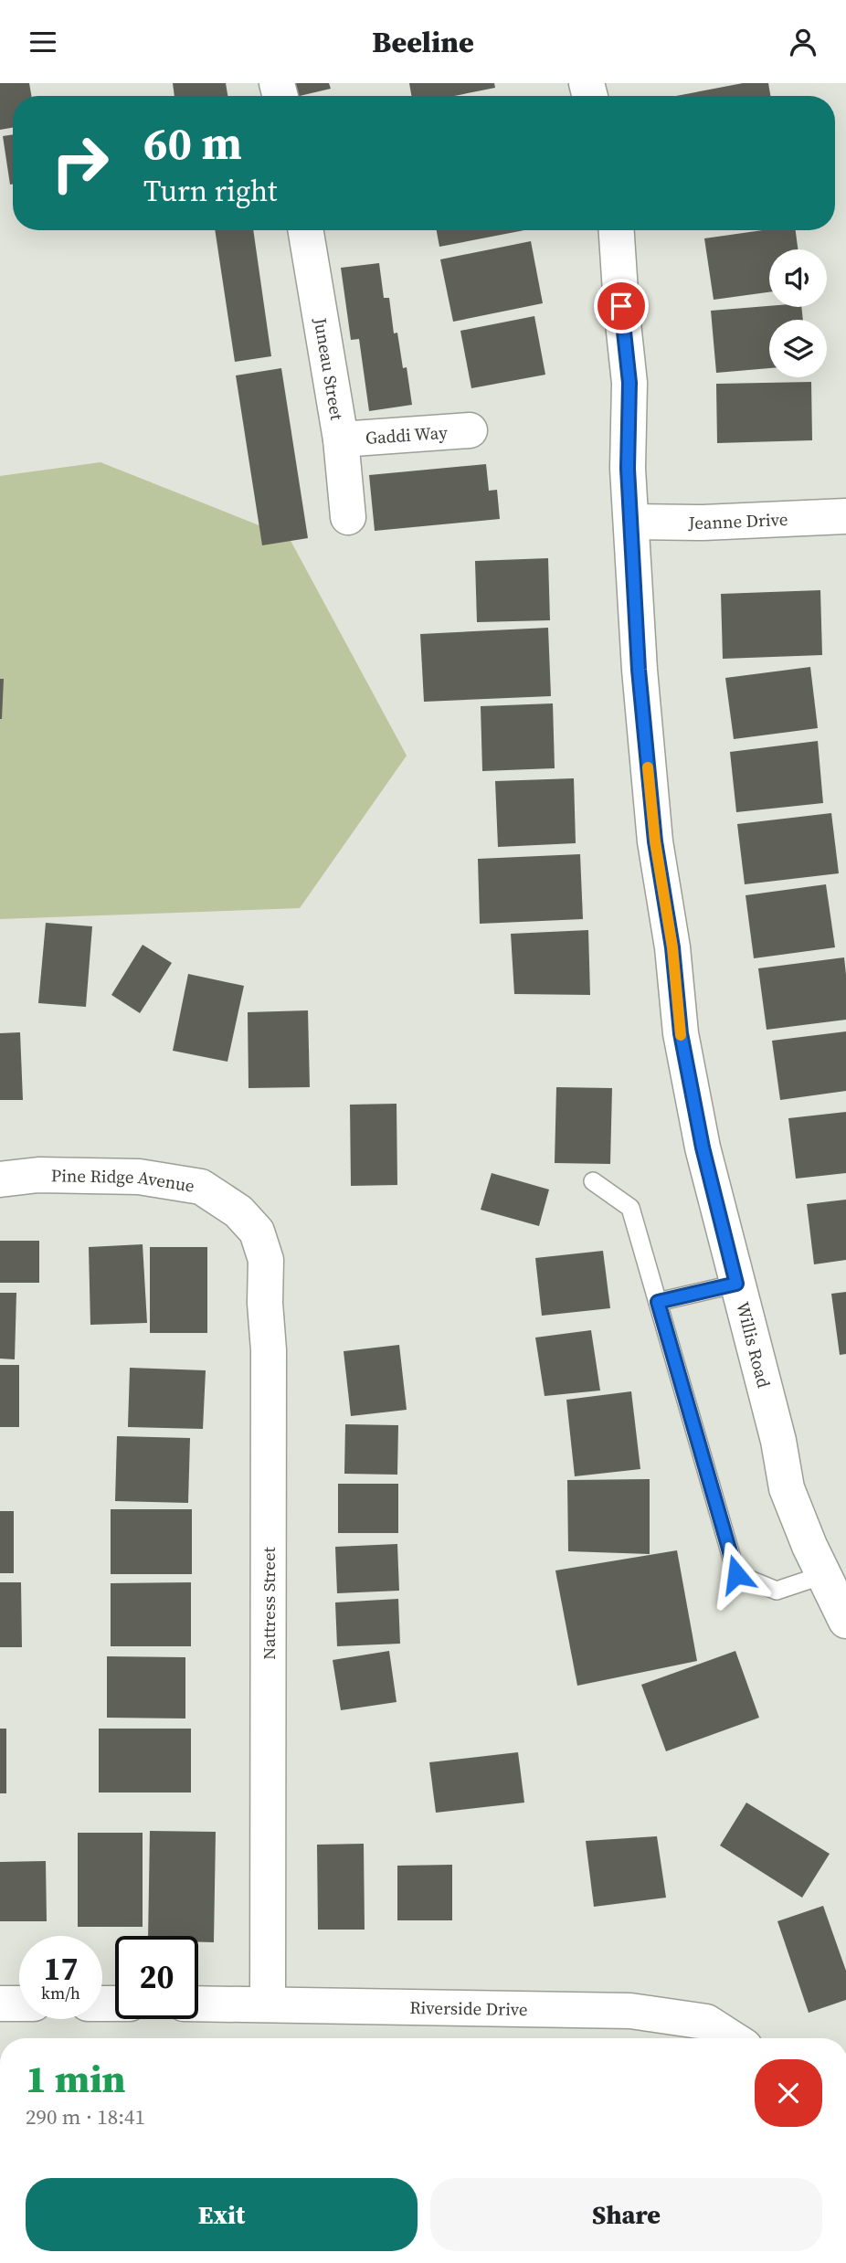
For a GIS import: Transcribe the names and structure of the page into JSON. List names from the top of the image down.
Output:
{
  "streets": {
    "street": [
      "Juneau Street",
      "Gaddi Way",
      "Jeanne Drive",
      "Pine Ridge Avenue",
      "Willis Road",
      "Nattress Street",
      "Riverside Drive"
    ]
  },
  "crossings": [
    ["Juneau Street", "Gaddi Way"],
    ["Jeanne Drive", "Willis Road"],
    ["Pine Ridge Avenue", "Nattress Street"],
    ["Nattress Street", "Riverside Drive"]
  ],
  "page": {
    "header": "Beeline",
    "turn": ["60 m", "Turn right"],
    "speed": "17 km/h",
    "limit": "20",
    "heading": ["1 min", "290 m · 18:41"],
    "buttons": ["Exit", "Share"]
  }
}
